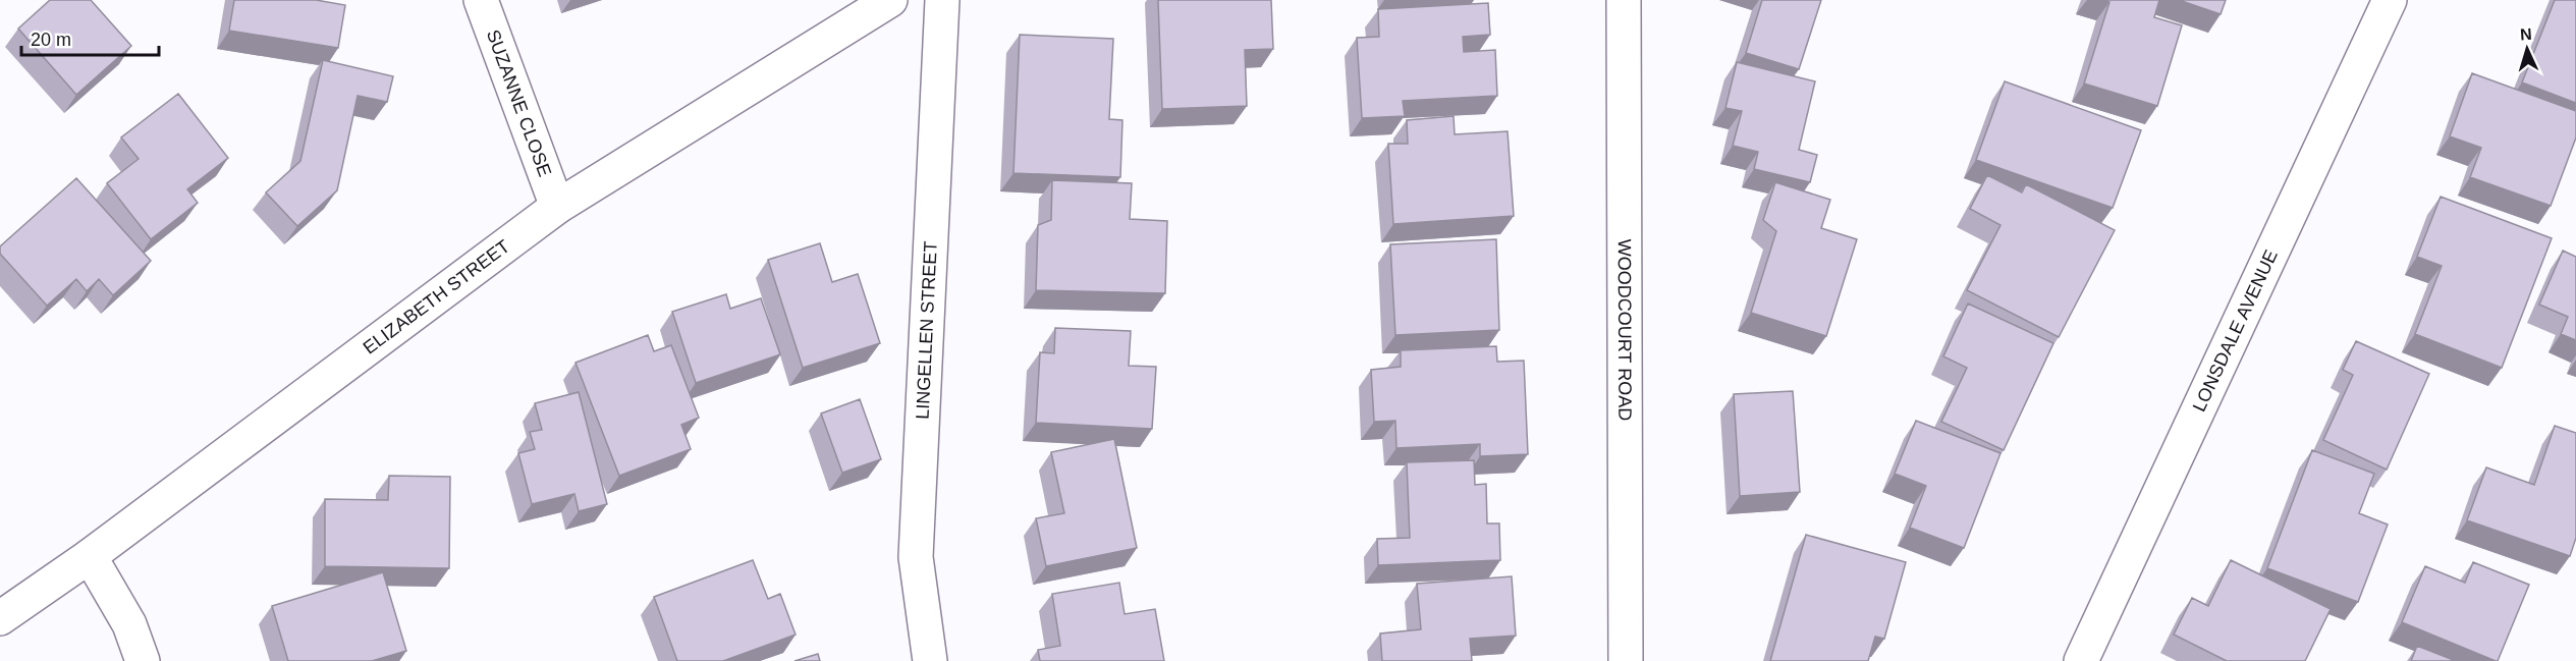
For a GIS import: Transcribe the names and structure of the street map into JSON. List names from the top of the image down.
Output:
{
  "streets": {
    "street": [
      "SUZANNE CLOSE",
      "ELIZABETH STREET",
      "WOODCOURT ROAD",
      "LONSDALE AVENUE",
      "LINGELLEN STREET"
    ]
  },
  "crossings": [
    ["SUZANNE CLOSE", "ELIZABETH STREET"]
  ],
  "scale_bar": "20 m",
  "north": "top"
}
